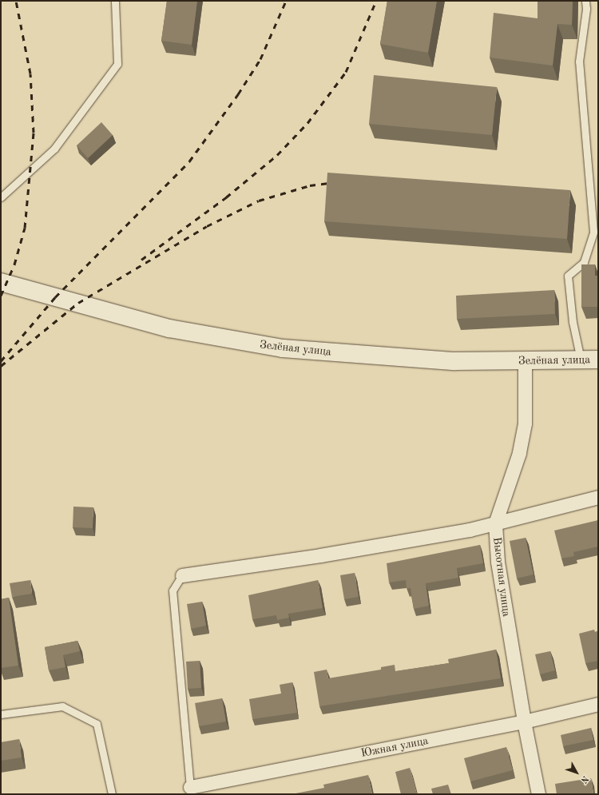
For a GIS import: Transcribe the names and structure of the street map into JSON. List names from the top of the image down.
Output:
{
  "streets": {
    "street": ["Зелёная улица", "Высотная улица", "Южная улица"]
  },
  "crossings": [
    ["Зелёная улица", "Высотная улица"],
    ["Высотная улица", "Южная улица"]
  ],
  "north": "bottom right"
}
